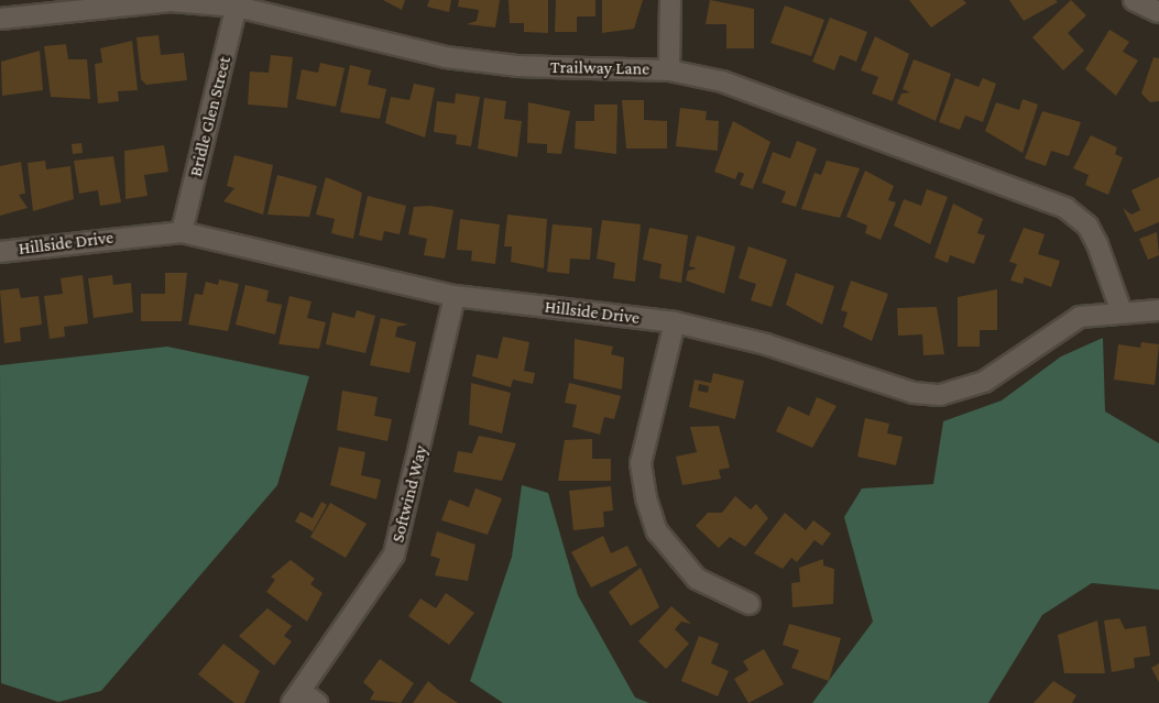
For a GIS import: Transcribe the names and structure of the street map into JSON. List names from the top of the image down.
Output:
{
  "streets": {
    "street": [
      "Trailway Lane",
      "Bridle Glen Street",
      "Hillside Drive",
      "Softwind Way"
    ]
  },
  "crossings": [
    ["Trailway Lane", "Bridle Glen Street"],
    ["Trailway Lane", "Hillside Drive"],
    ["Bridle Glen Street", "Hillside Drive"],
    ["Hillside Drive", "Softwind Way"]
  ]
}
